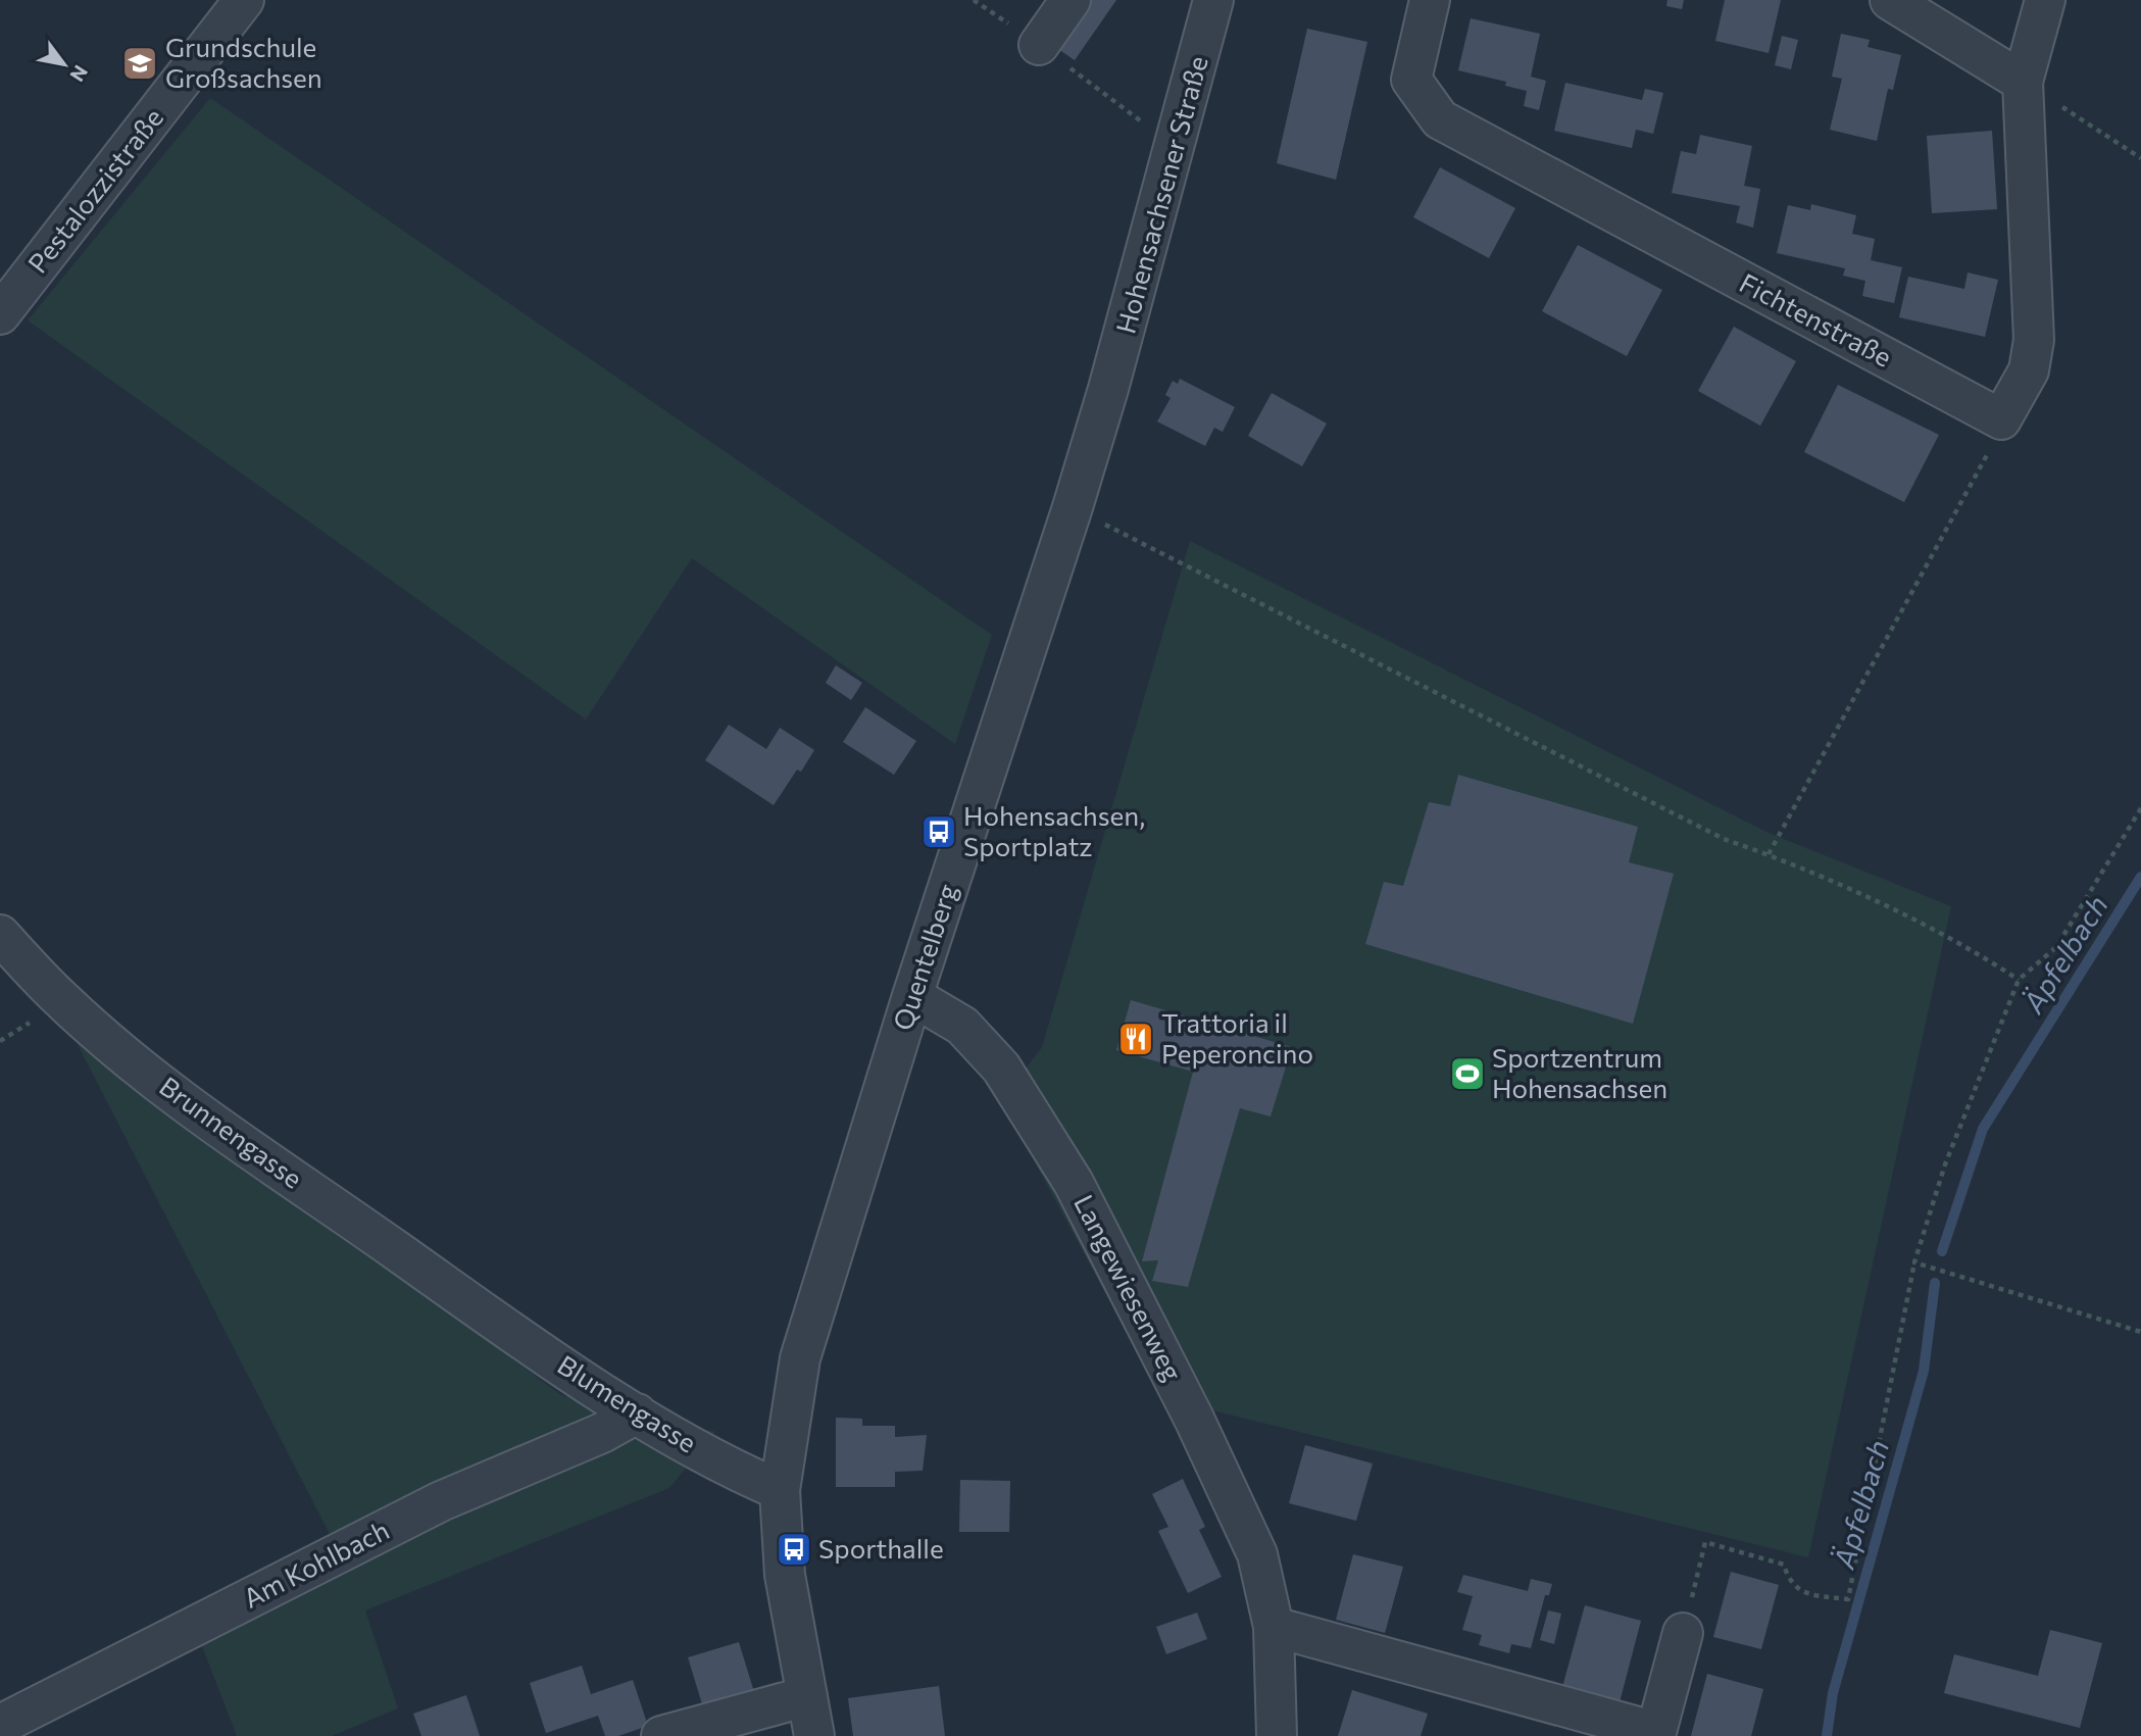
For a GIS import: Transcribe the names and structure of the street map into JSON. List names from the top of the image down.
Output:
{
  "streets": {
    "street": [
      "Pestalozzistraße",
      "Hohensachsener Straße",
      "Fichtenstraße",
      "Quentelberg",
      "Brunnengasse",
      "Langewiesenweg",
      "Blumengasse",
      "Am Kohlbach"
    ]
  },
  "crossings": [
    ["Hohensachsener Straße", "Quentelberg"],
    ["Quentelberg", "Langewiesenweg"],
    ["Quentelberg", "Blumengasse"],
    ["Brunnengasse", "Blumengasse"],
    ["Blumengasse", "Am Kohlbach"]
  ],
  "water": ["Äpfelbach"],
  "places": {
    "school or university": ["Grundschule Großsachsen"],
    "bus stop": ["Hohensachsen, Sportplatz", "Sporthalle"],
    "restaurant": ["Trattoria il Peperoncino"],
    "sports": ["Sportzentrum Hohensachsen"]
  },
  "north": "bottom right"
}
